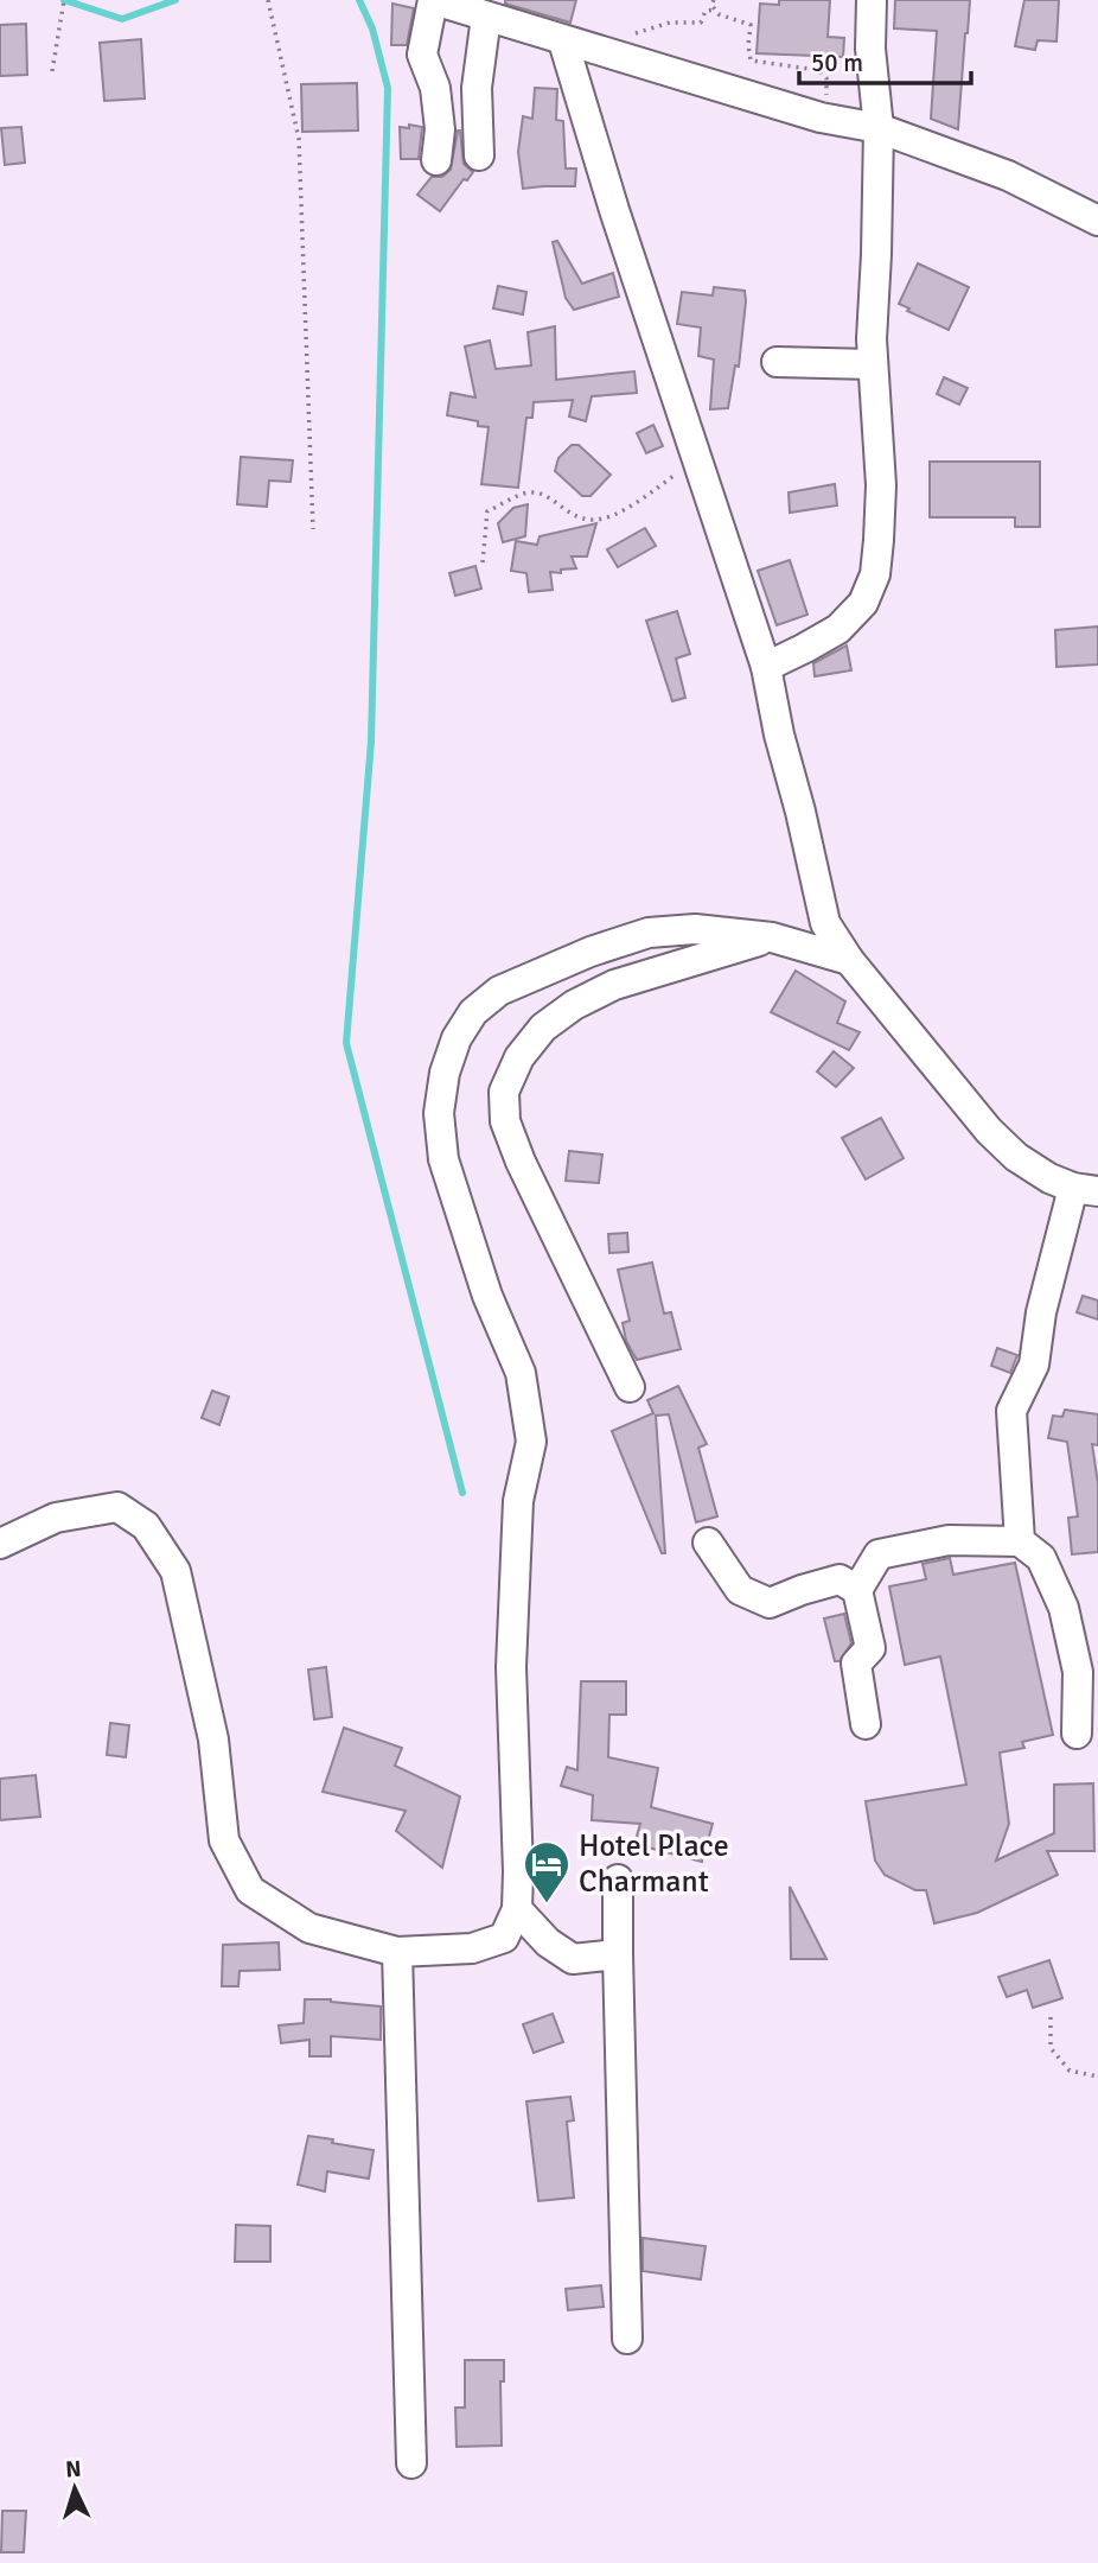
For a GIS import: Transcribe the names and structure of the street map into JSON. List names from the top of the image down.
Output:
{
  "places": {
    "hotel": ["Hotel Place Charmant"]
  },
  "scale_bar": "50 m",
  "north": "top"
}
